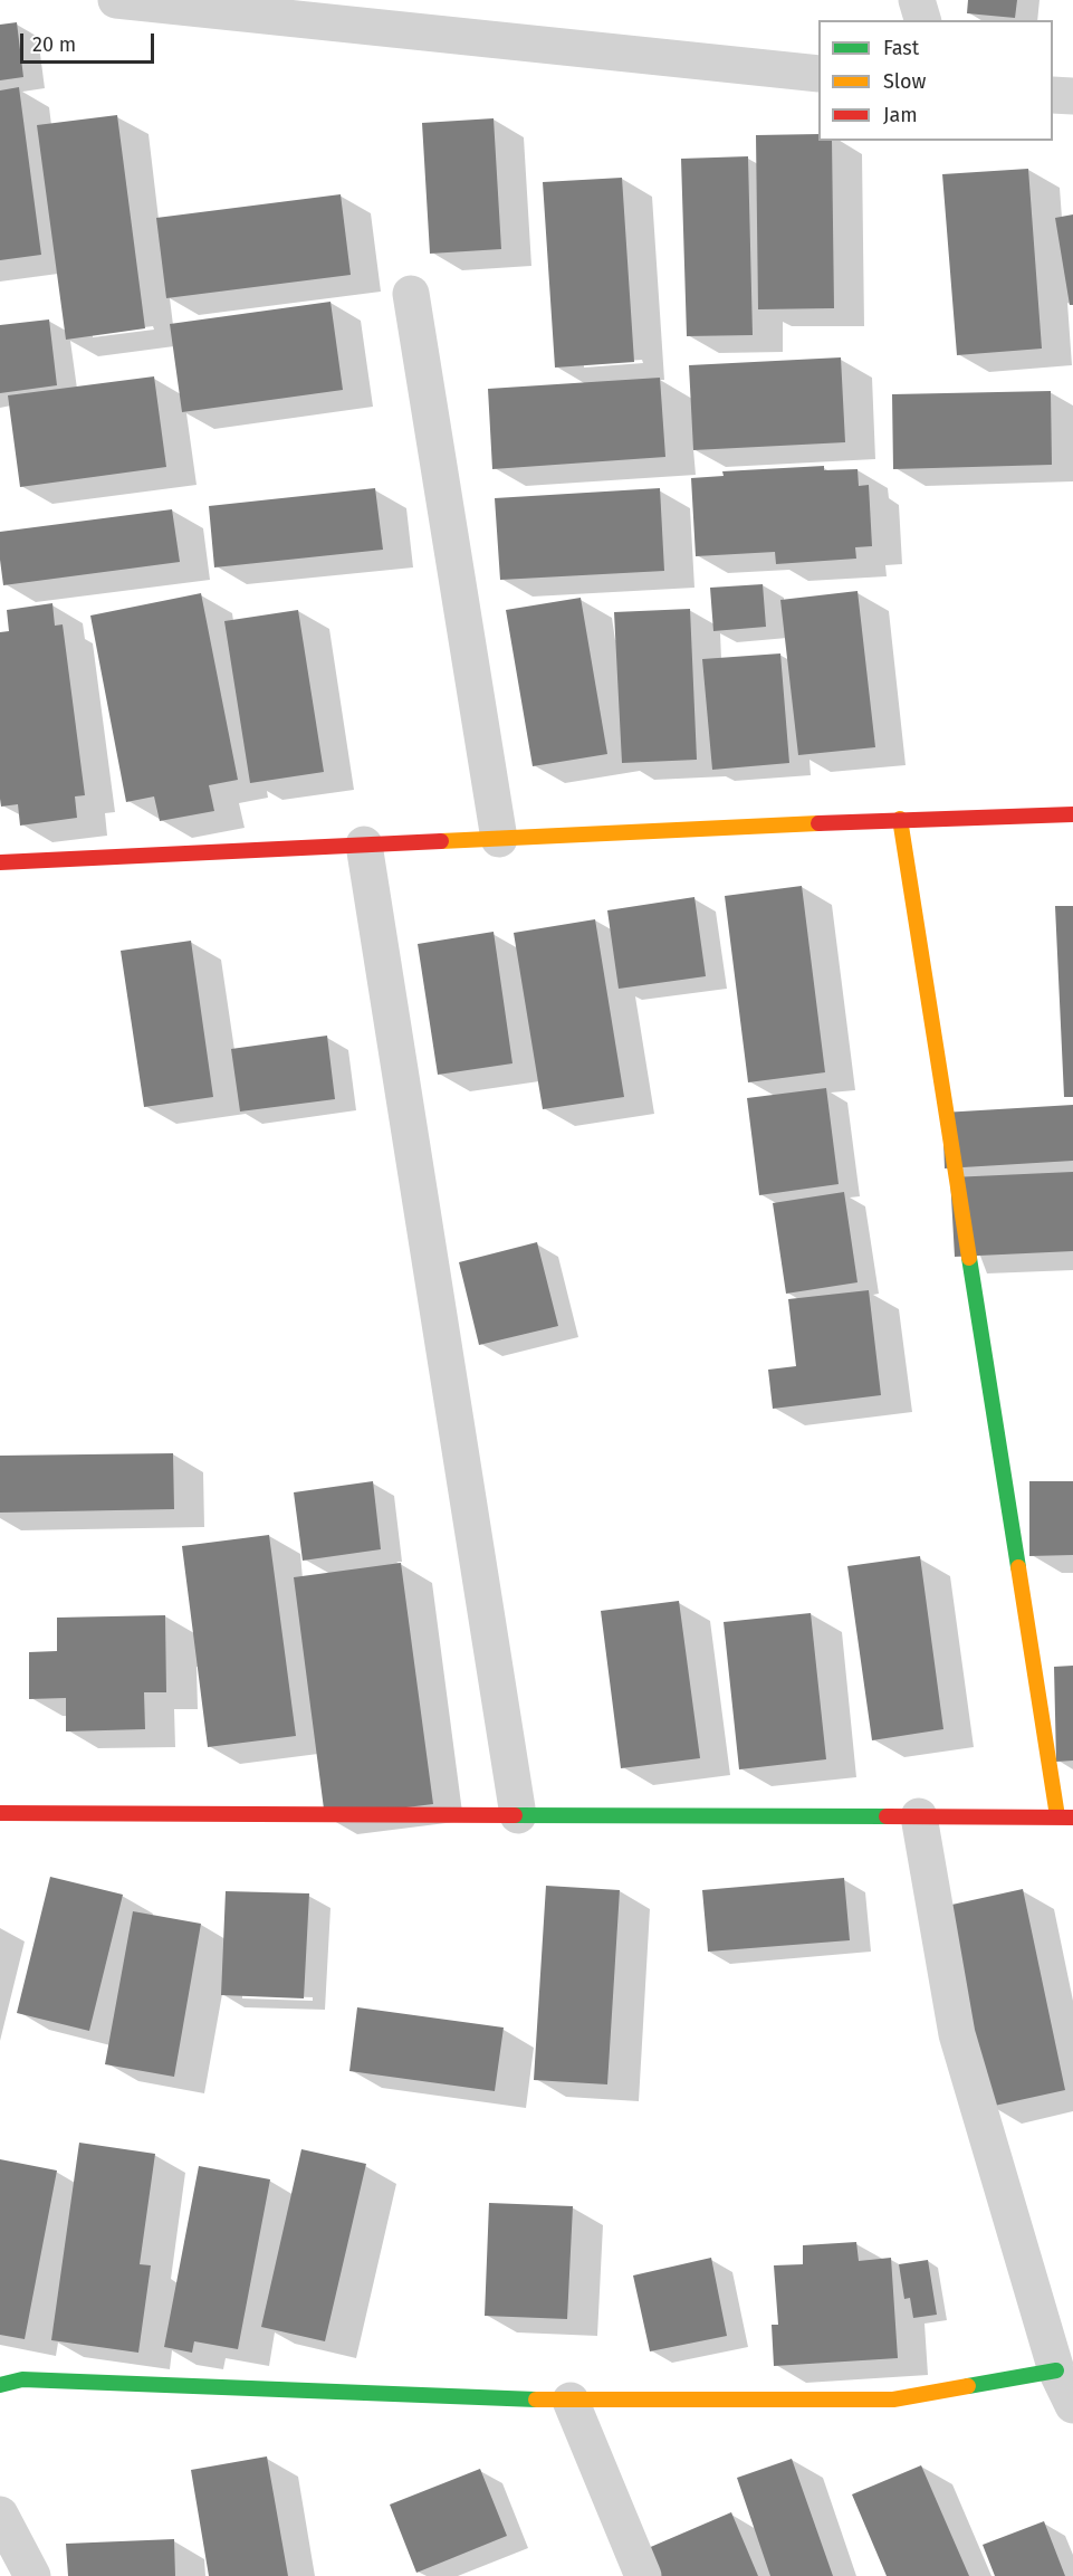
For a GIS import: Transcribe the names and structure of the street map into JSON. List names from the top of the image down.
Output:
{
  "legend": ["Fast", "Slow", "Jam"],
  "scale_bar": "20 m"
}
